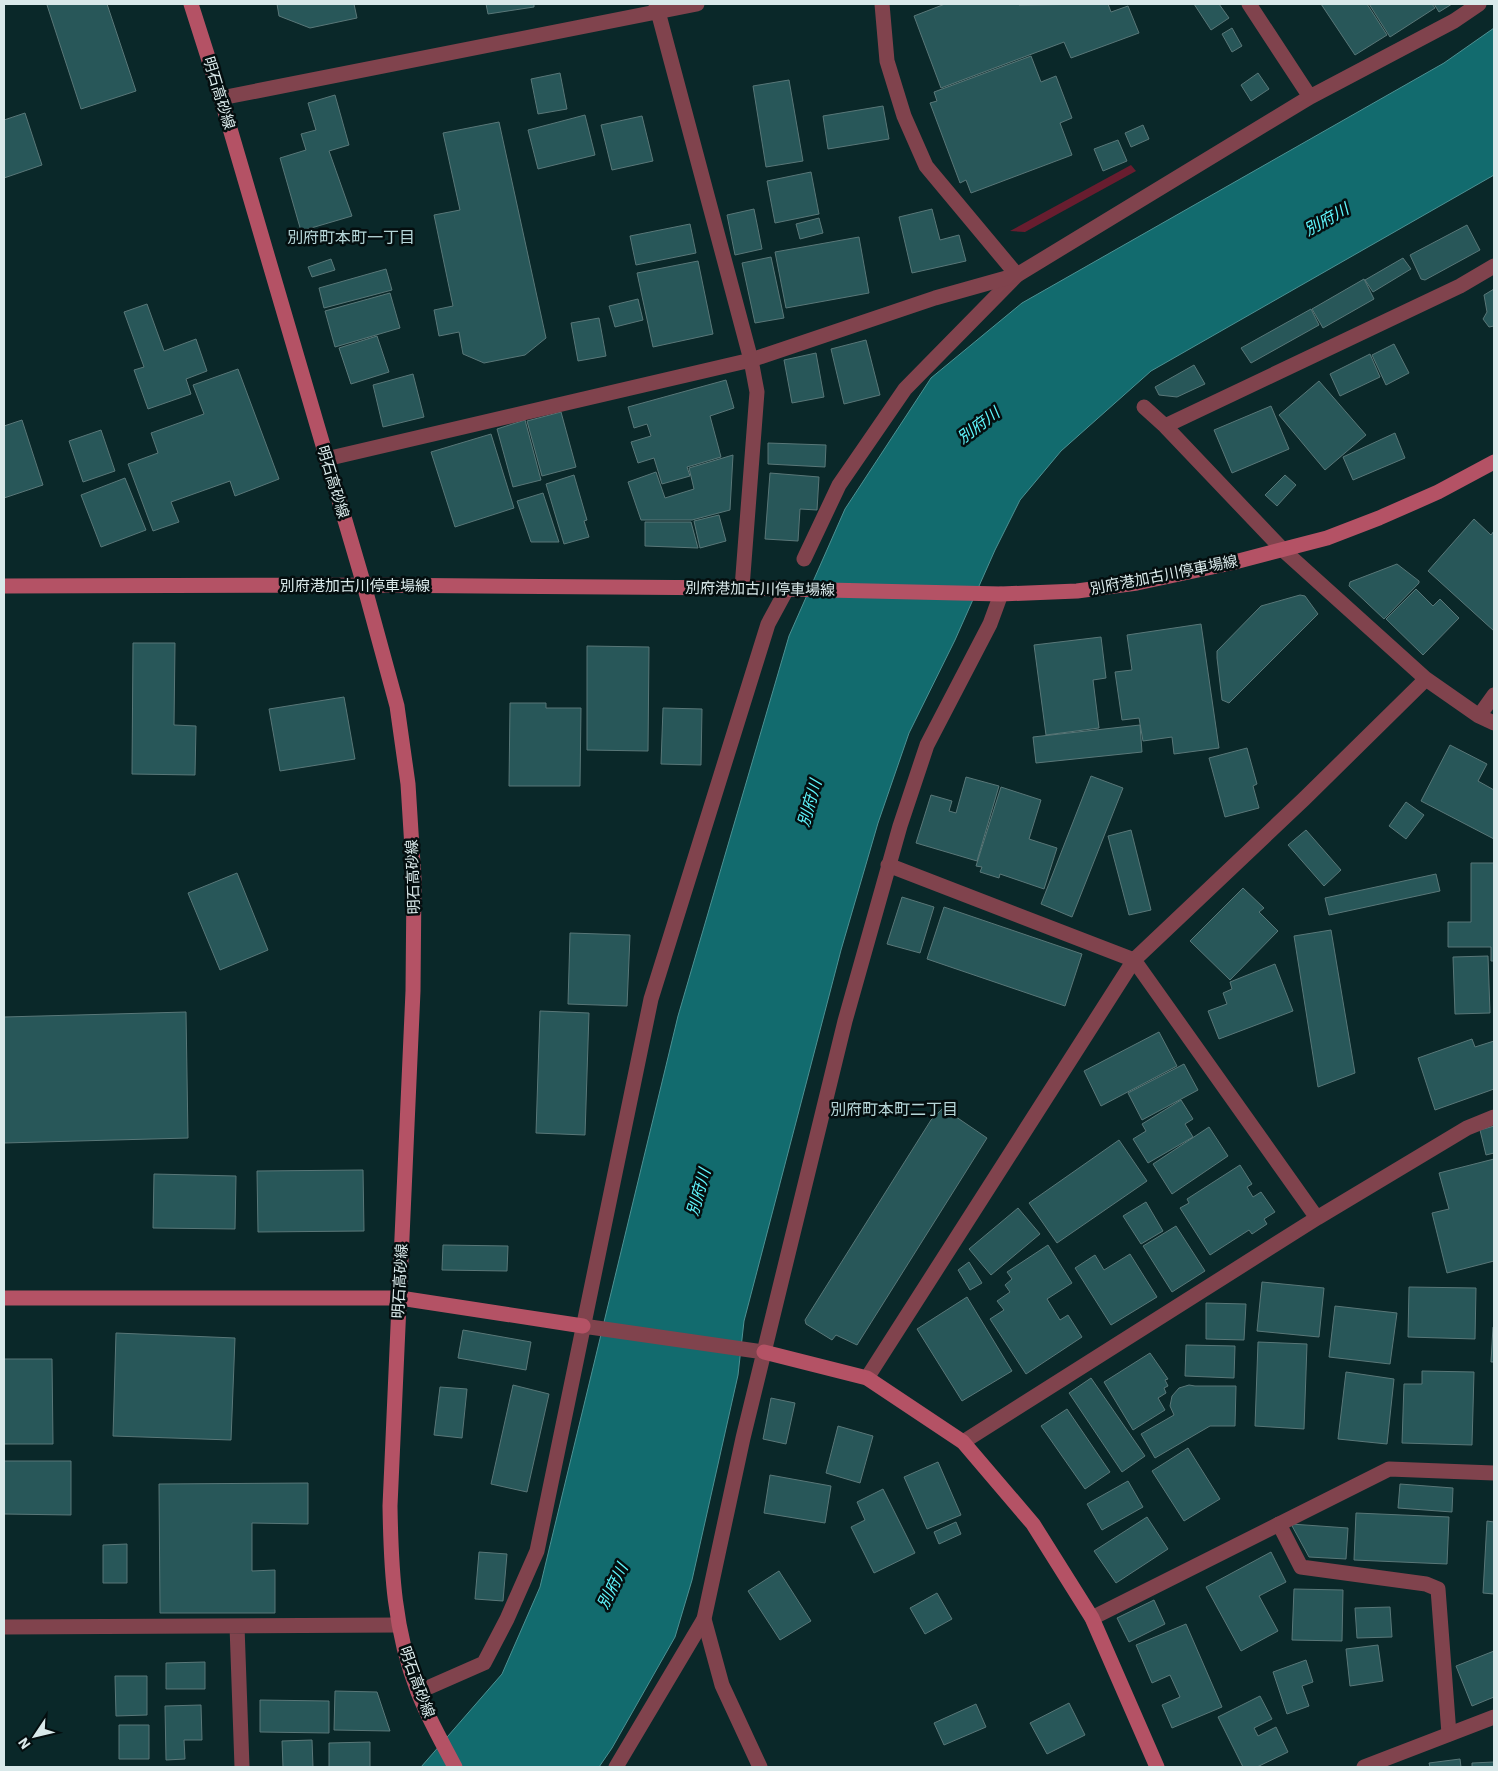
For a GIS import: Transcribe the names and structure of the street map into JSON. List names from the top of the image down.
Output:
{
  "streets": {
    "main road": ["明石高砂線", "別府港加古川停車場線"]
  },
  "crossings": [
    ["明石高砂線", "別府港加古川停車場線"]
  ],
  "districts": ["別府町本町一丁目", "別府町本町二丁目"],
  "water": ["別府川"],
  "north": "bottom left"
}
